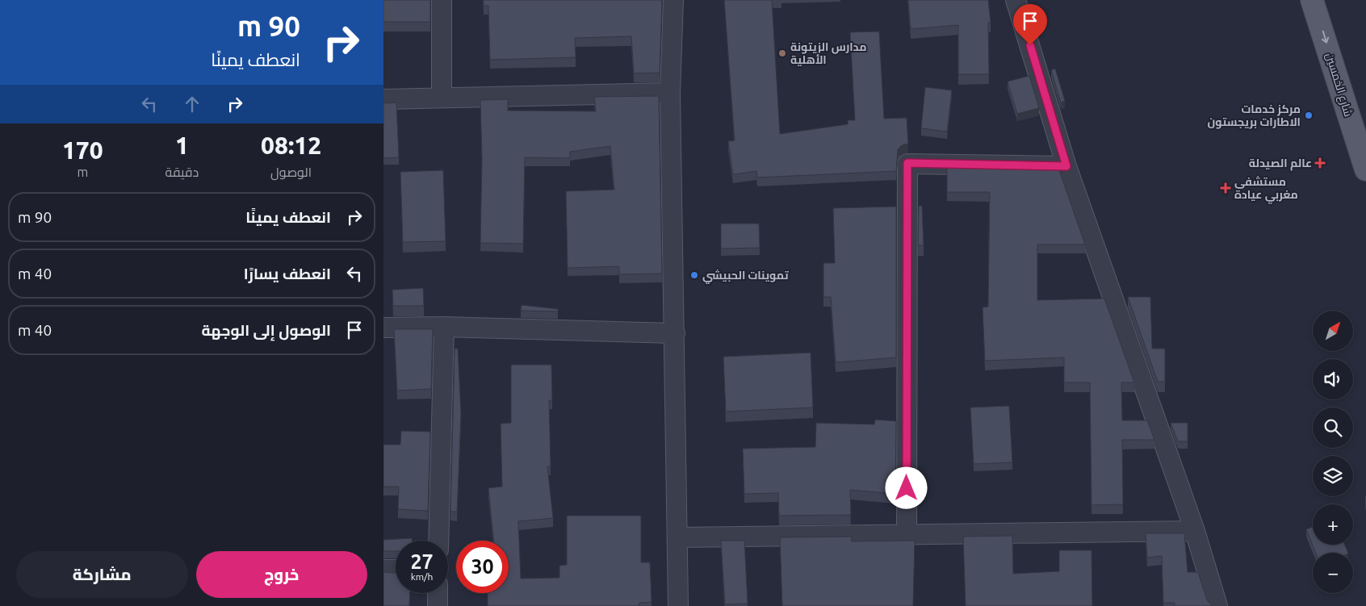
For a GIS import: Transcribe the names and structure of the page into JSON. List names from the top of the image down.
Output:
{
  "streets": {
    "main road": ["شارع الخمسين"]
  },
  "one_way": ["شارع الخمسين"],
  "places": {
    "other": ["مدارس الزيتونة الأهلية", "مركز خدمات الاطارات بريجستون", "تموينات الحبيشي"],
    "health": ["عالم الصيدلة", "مستشفى مغربي عيادة"]
  },
  "north": "top right",
  "page": {
    "turn": ["90 m", "انعطف يمينًا"],
    "eta": [
      "08:12",
      "الوصول",
      "1",
      "دقيقة",
      "170",
      "m"
    ],
    "list": [
      {
        "name": "انعطف يمينًا",
        "value": "90 m"
      },
      {
        "name": "انعطف يسارًا",
        "value": "40 m"
      },
      {
        "name": "الوصول إلى الوجهة",
        "value": "40 m"
      }
    ],
    "map_buttons": ["+", "−"],
    "speed": "27 km/h",
    "limit": "30",
    "buttons": ["خروج", "مشاركة"]
  }
}
